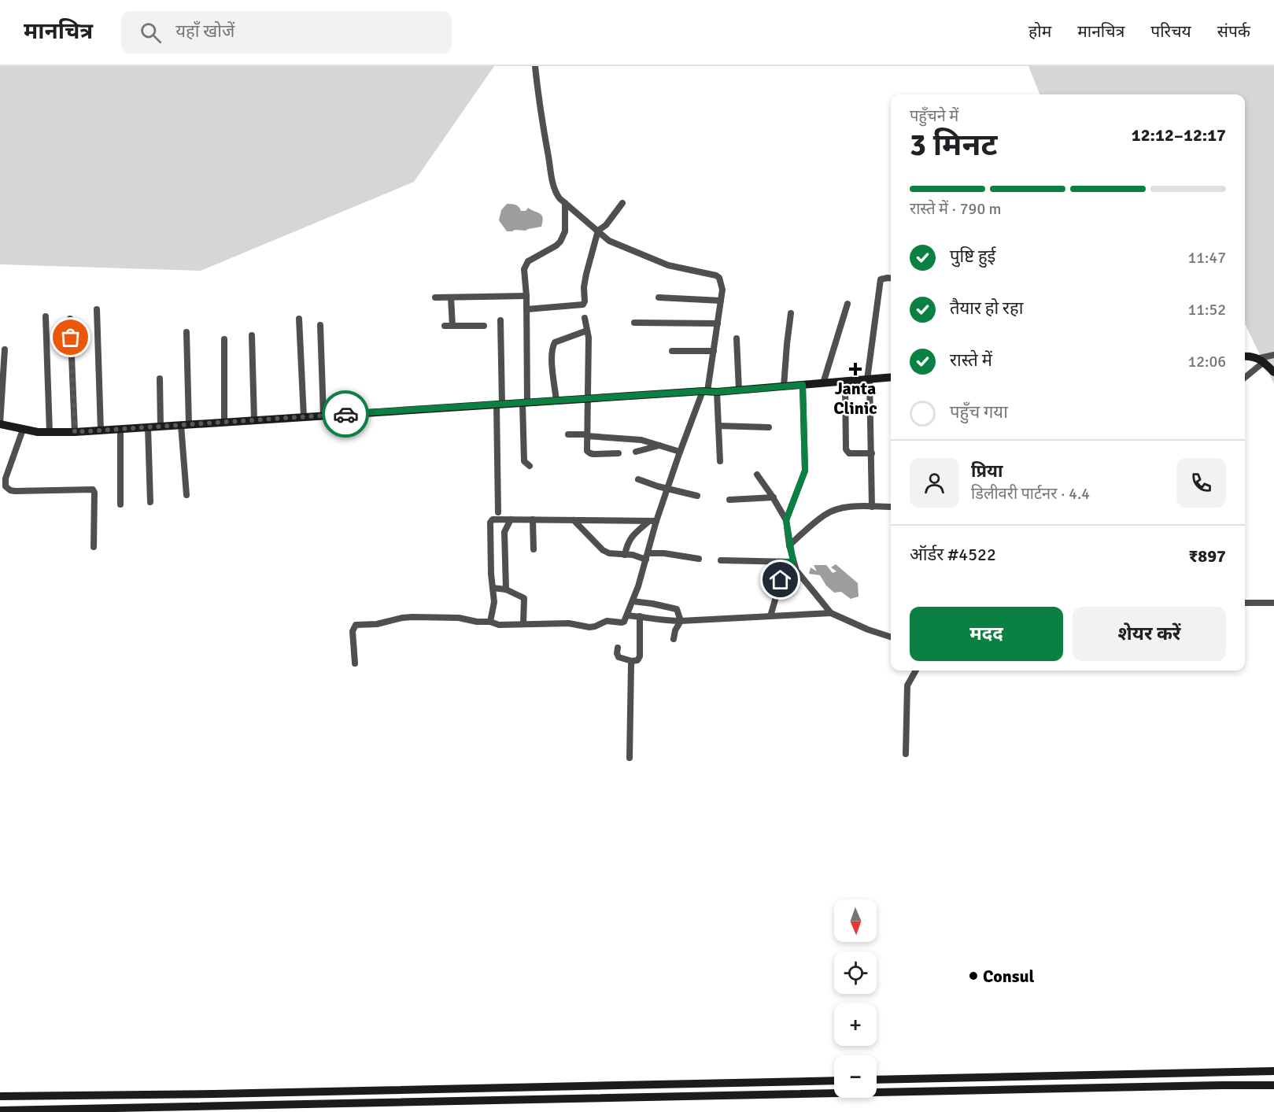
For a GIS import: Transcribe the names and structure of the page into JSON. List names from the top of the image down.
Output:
{
  "places": {
    "health": ["Janta Clinic"],
    "other": ["Consul"]
  },
  "north": "bottom",
  "page": {
    "header": "मानचित्र",
    "search": "यहाँ खोजें",
    "nav": [
      "होम",
      "मानचित्र",
      "परिचय",
      "संपर्क"
    ],
    "heading": ["3 मिनट", "पहुँचने में", "12:12–12:17"],
    "panel": [
      "प्रिया",
      "डिलीवरी पार्टनर · 4.4",
      "ऑर्डर #4522",
      "₹897"
    ],
    "bar": "रास्ते में · 790 m",
    "list": [
      ["पुष्टि हुई", "11:47"],
      ["तैयार हो रहा", "11:52"],
      ["रास्ते में", "12:06"],
      "पहुँच गया"
    ],
    "buttons": ["मदद", "शेयर करें"],
    "map_buttons": ["+", "−"]
  }
}
